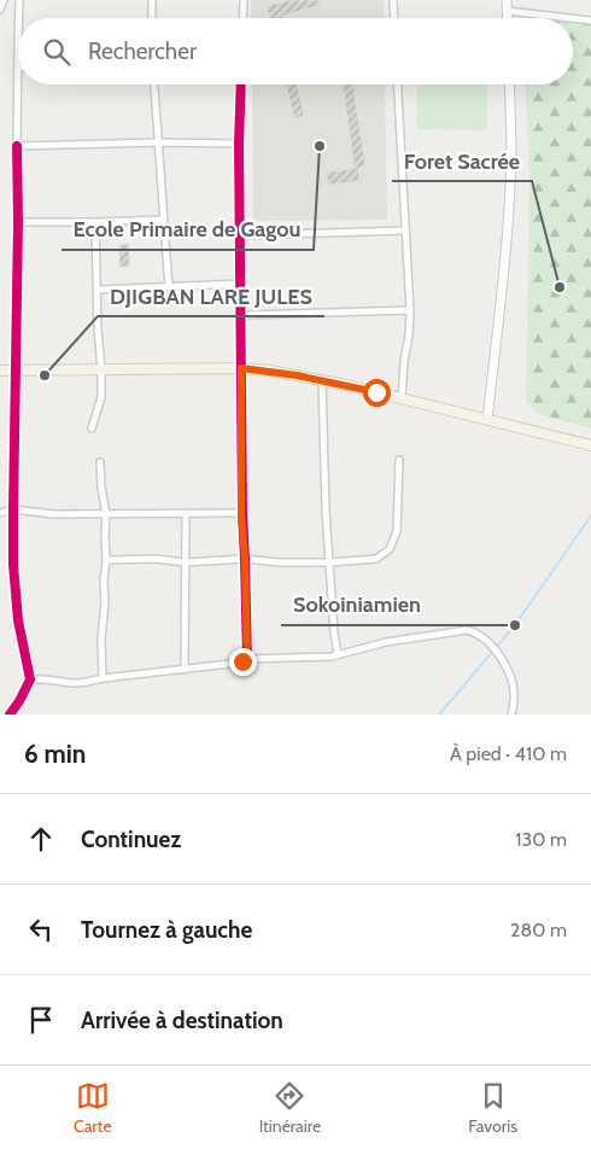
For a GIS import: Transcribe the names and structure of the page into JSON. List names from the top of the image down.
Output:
{
  "places": [
    "Ecole Primaire de Gagou",
    "Foret Sacrée",
    "DJIGBAN LARE JULES",
    "Sokoiniamien"
  ],
  "page": {
    "search": "Rechercher",
    "heading": ["6 min", "À pied · 410 m"],
    "list": [
      ["Continuez", "130 m"],
      ["Tournez à gauche", "280 m"],
      "Arrivée à destination"
    ],
    "nav": ["Carte", "Itinéraire", "Favoris"]
  }
}
